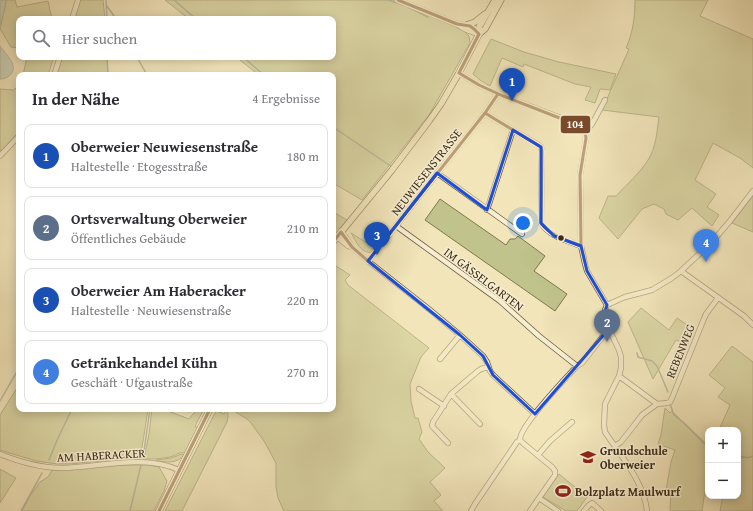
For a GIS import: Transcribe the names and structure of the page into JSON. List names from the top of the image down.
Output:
{
  "streets": {
    "street": [
      "NEUWIESENSTRASSE",
      "IM GÄSSELGARTEN",
      "REBENWEG",
      "AM HABERACKER"
    ]
  },
  "crossings": [
    ["NEUWIESENSTRASSE", "IM GÄSSELGARTEN"]
  ],
  "places": {
    "school or university": ["Grundschule Oberweier"],
    "sports": ["Bolzplatz Maulwurf"]
  },
  "lines": ["transit line 104"],
  "page": {
    "search": "Hier suchen",
    "pins": [
      "1",
      "3",
      "4",
      "2"
    ],
    "heading": ["In der Nähe", "4 Ergebnisse"],
    "list": [
      {
        "mark": "1",
        "name": "Oberweier Neuwiesenstraße",
        "note": "Haltestelle · Etogesstraße",
        "value": "180 m"
      },
      {
        "mark": "2",
        "name": "Ortsverwaltung Oberweier",
        "note": "Öffentliches Gebäude",
        "value": "210 m"
      },
      {
        "mark": "3",
        "name": "Oberweier Am Haberacker",
        "note": "Haltestelle · Neuwiesenstraße",
        "value": "220 m"
      },
      {
        "mark": "4",
        "name": "Getränkehandel Kühn",
        "note": "Geschäft · Ufgaustraße",
        "value": "270 m"
      }
    ],
    "map_buttons": ["+", "−"]
  }
}
